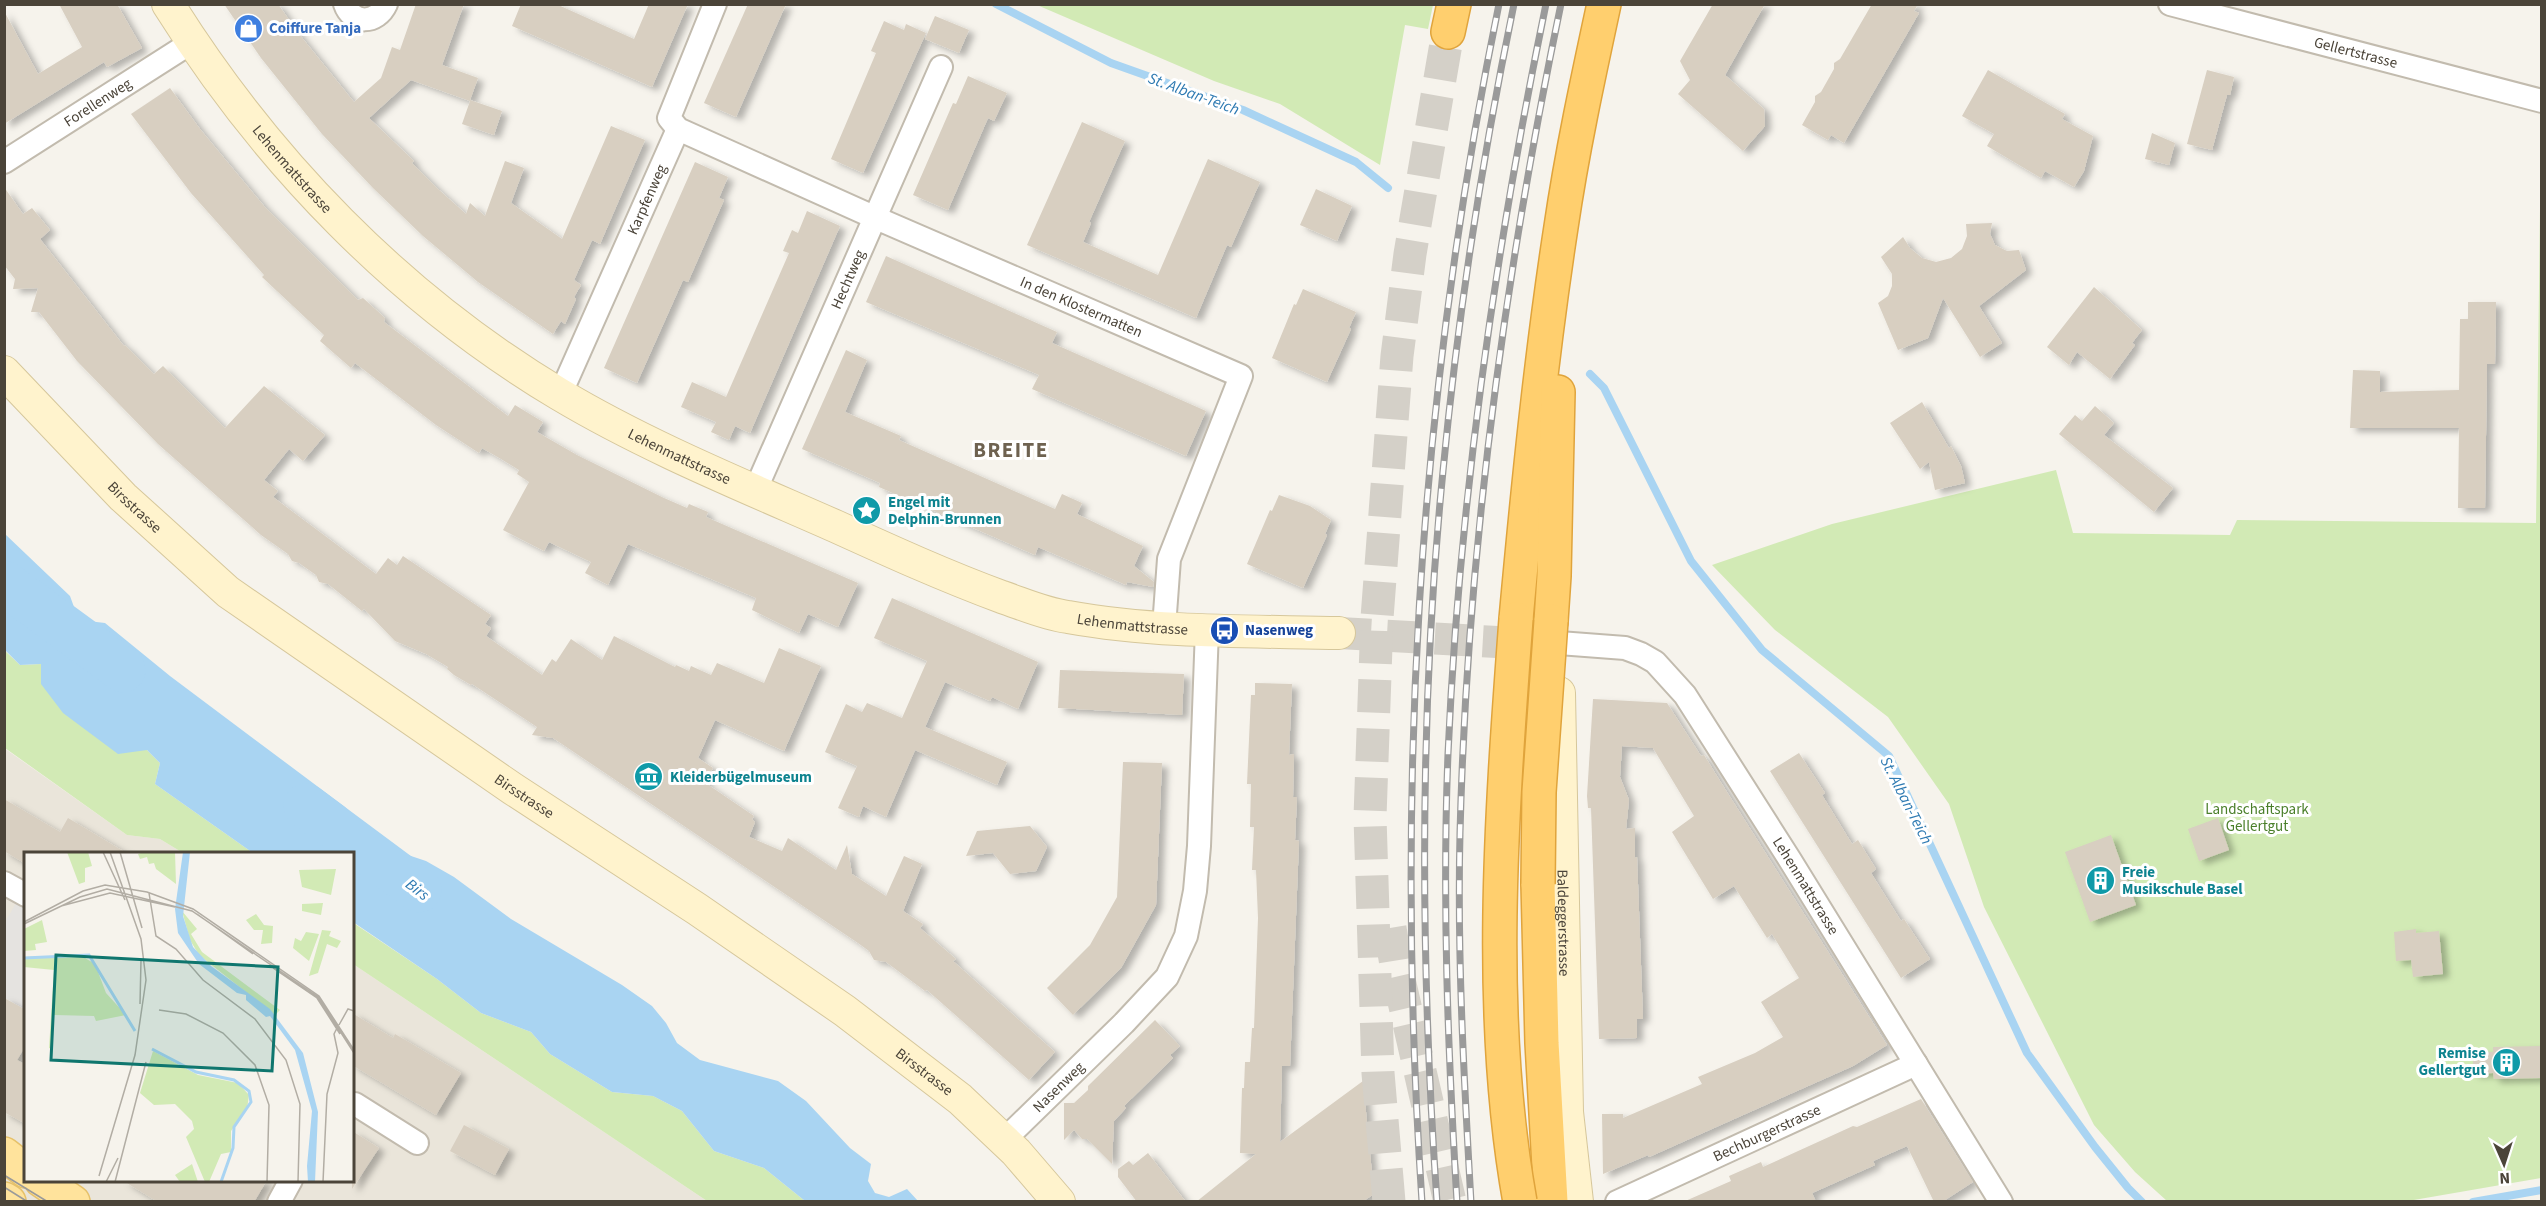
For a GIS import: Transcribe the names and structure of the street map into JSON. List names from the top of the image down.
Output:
{
  "streets": {
    "street": [
      "Gellertstrasse",
      "Forellenweg",
      "Lehenmattstrasse",
      "Karpfenweg",
      "Hechtweg",
      "In den Klostermatten",
      "Birsstrasse",
      "Baldeggerstrasse",
      "Nasenweg",
      "Bechburgerstrasse"
    ]
  },
  "crossings": [
    ["Forellenweg", "Lehenmattstrasse"],
    ["Lehenmattstrasse", "Karpfenweg"],
    ["Lehenmattstrasse", "Hechtweg"],
    ["Lehenmattstrasse", "In den Klostermatten"],
    ["Lehenmattstrasse", "Baldeggerstrasse"],
    ["Lehenmattstrasse", "Nasenweg"],
    ["Lehenmattstrasse", "Bechburgerstrasse"],
    ["Karpfenweg", "In den Klostermatten"],
    ["Hechtweg", "In den Klostermatten"],
    ["Birsstrasse", "Nasenweg"]
  ],
  "districts": ["BREITE"],
  "water": ["St. Alban-Teich", "Birs"],
  "parks": ["Landschaftspark Gellertgut"],
  "places": {
    "shop": ["Coiffure Tanja"],
    "place": ["Engel mit Delphin-Brunnen"],
    "bus stop": ["Nasenweg"],
    "museum": ["Kleiderbügelmuseum"],
    "building": ["Freie Musikschule Basel", "Remise Gellertgut"]
  },
  "north": "bottom"
}
